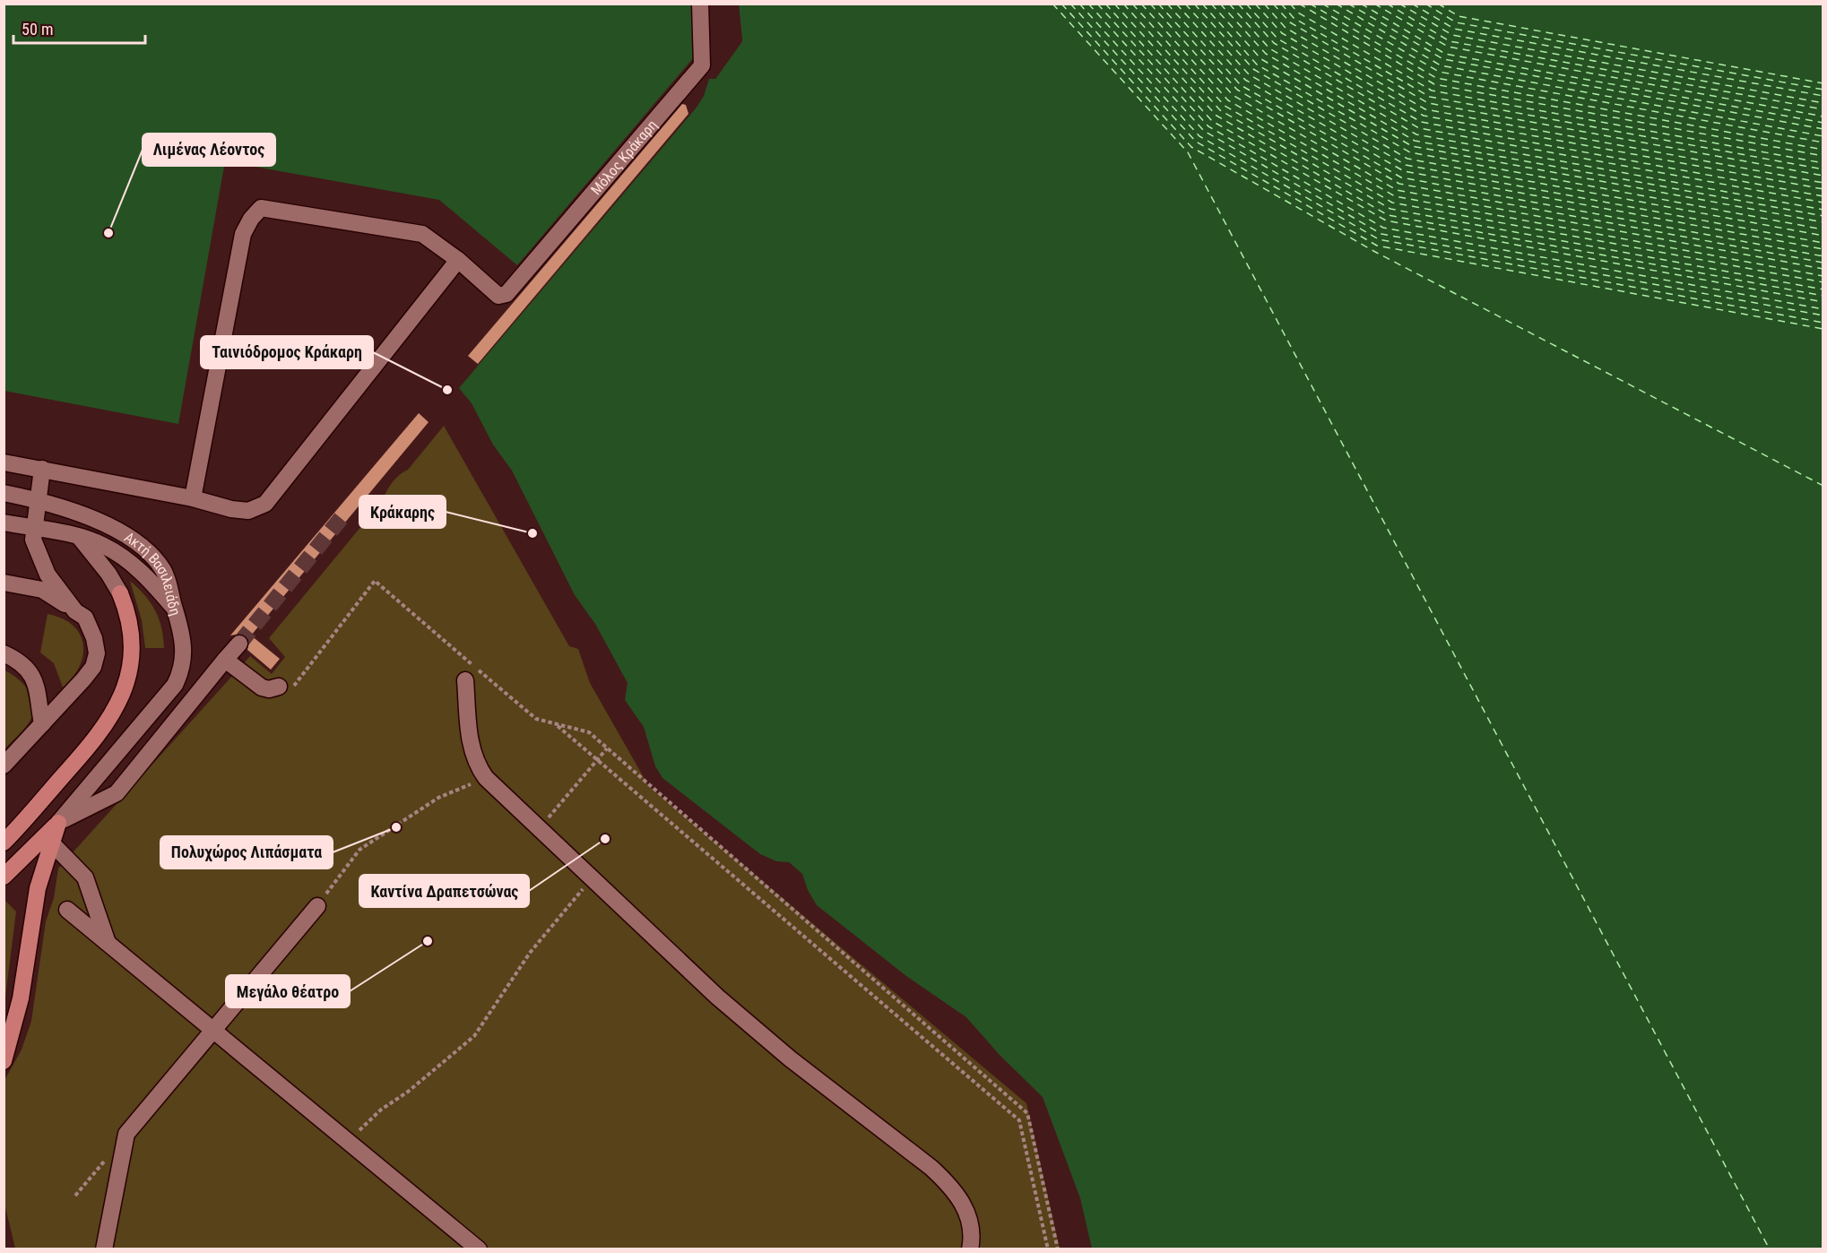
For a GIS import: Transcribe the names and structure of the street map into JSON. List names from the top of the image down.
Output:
{
  "streets": {
    "street": ["Μόλος Κράκαρη", "Ακτή Βασιλειάδη"]
  },
  "places": [
    "Λιμένας Λέοντος",
    "Ταινιόδρομος Κράκαρη",
    "Κράκαρης",
    "Πολυχώρος Λιπάσματα",
    "Καντίνα Δραπετσώνας",
    "Μεγάλο θέατρο"
  ],
  "scale_bar": "50 m"
}
